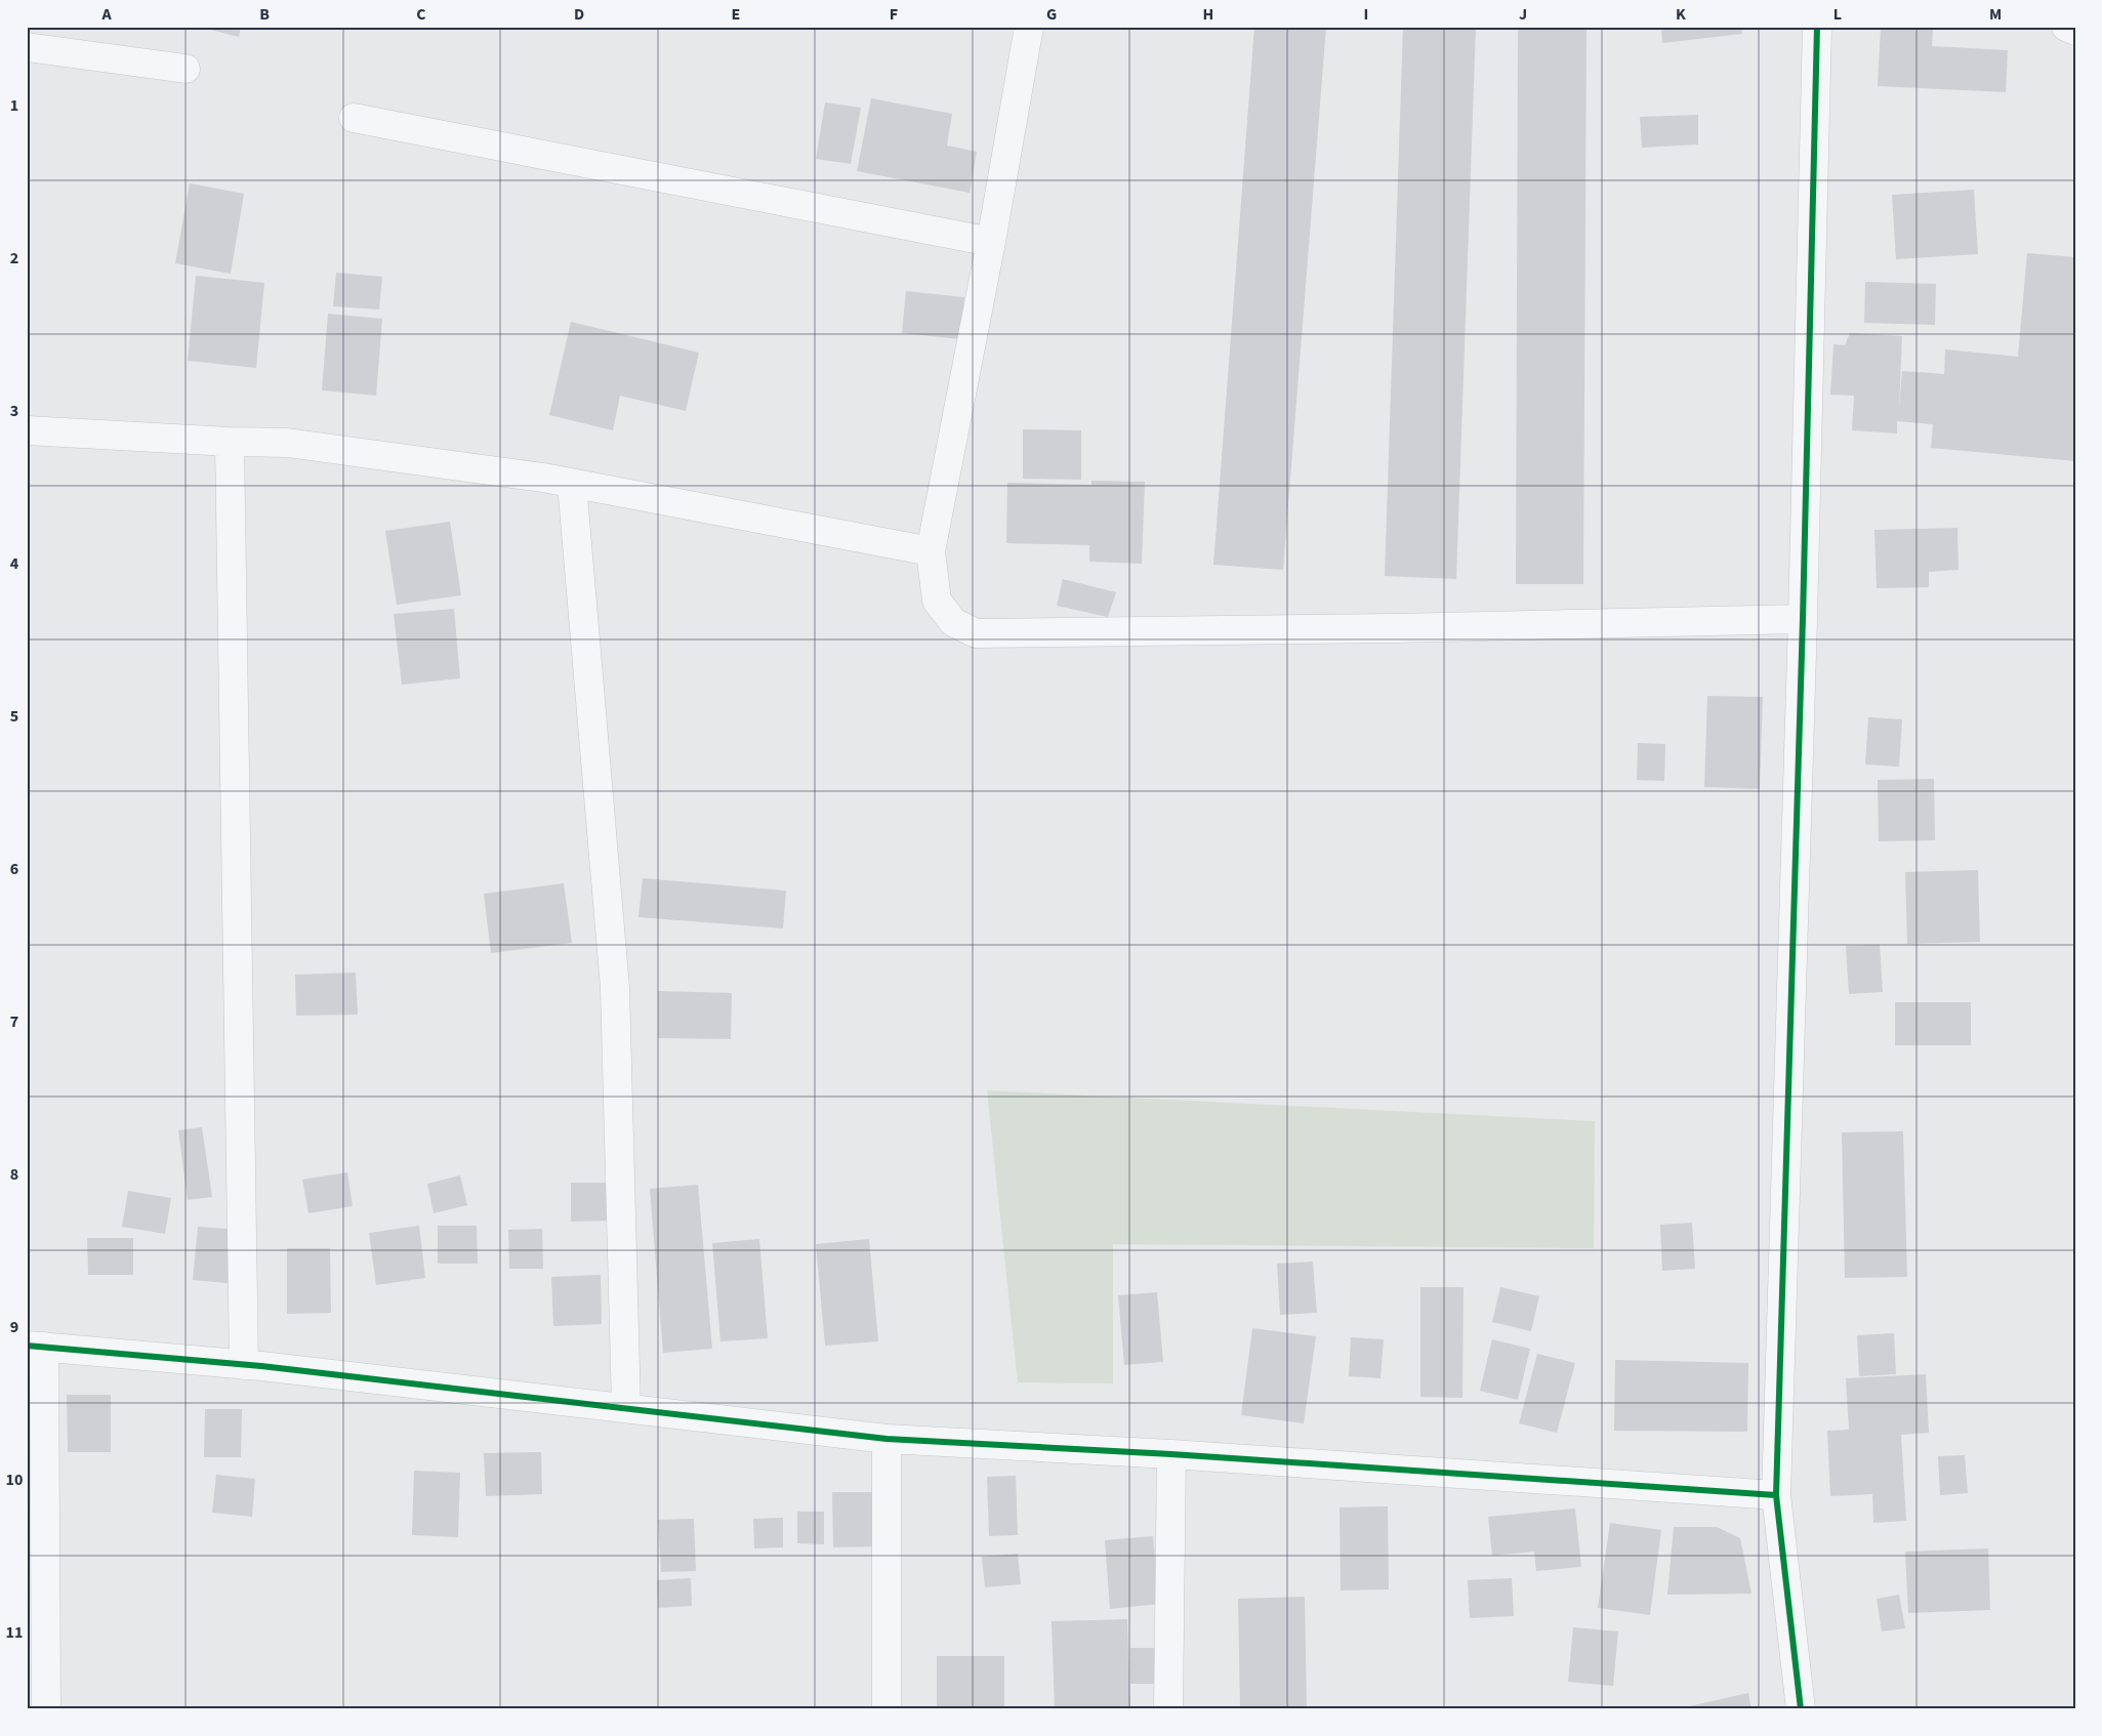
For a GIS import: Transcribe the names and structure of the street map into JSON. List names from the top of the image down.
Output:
{
  "grid": {
    "columns": [
      "A",
      "B",
      "C",
      "D",
      "E",
      "F",
      "G",
      "H",
      "I",
      "J",
      "K",
      "L",
      "M"
    ],
    "rows": [
      "1",
      "2",
      "3",
      "4",
      "5",
      "6",
      "7",
      "8",
      "9",
      "10",
      "11"
    ]
  }
}
